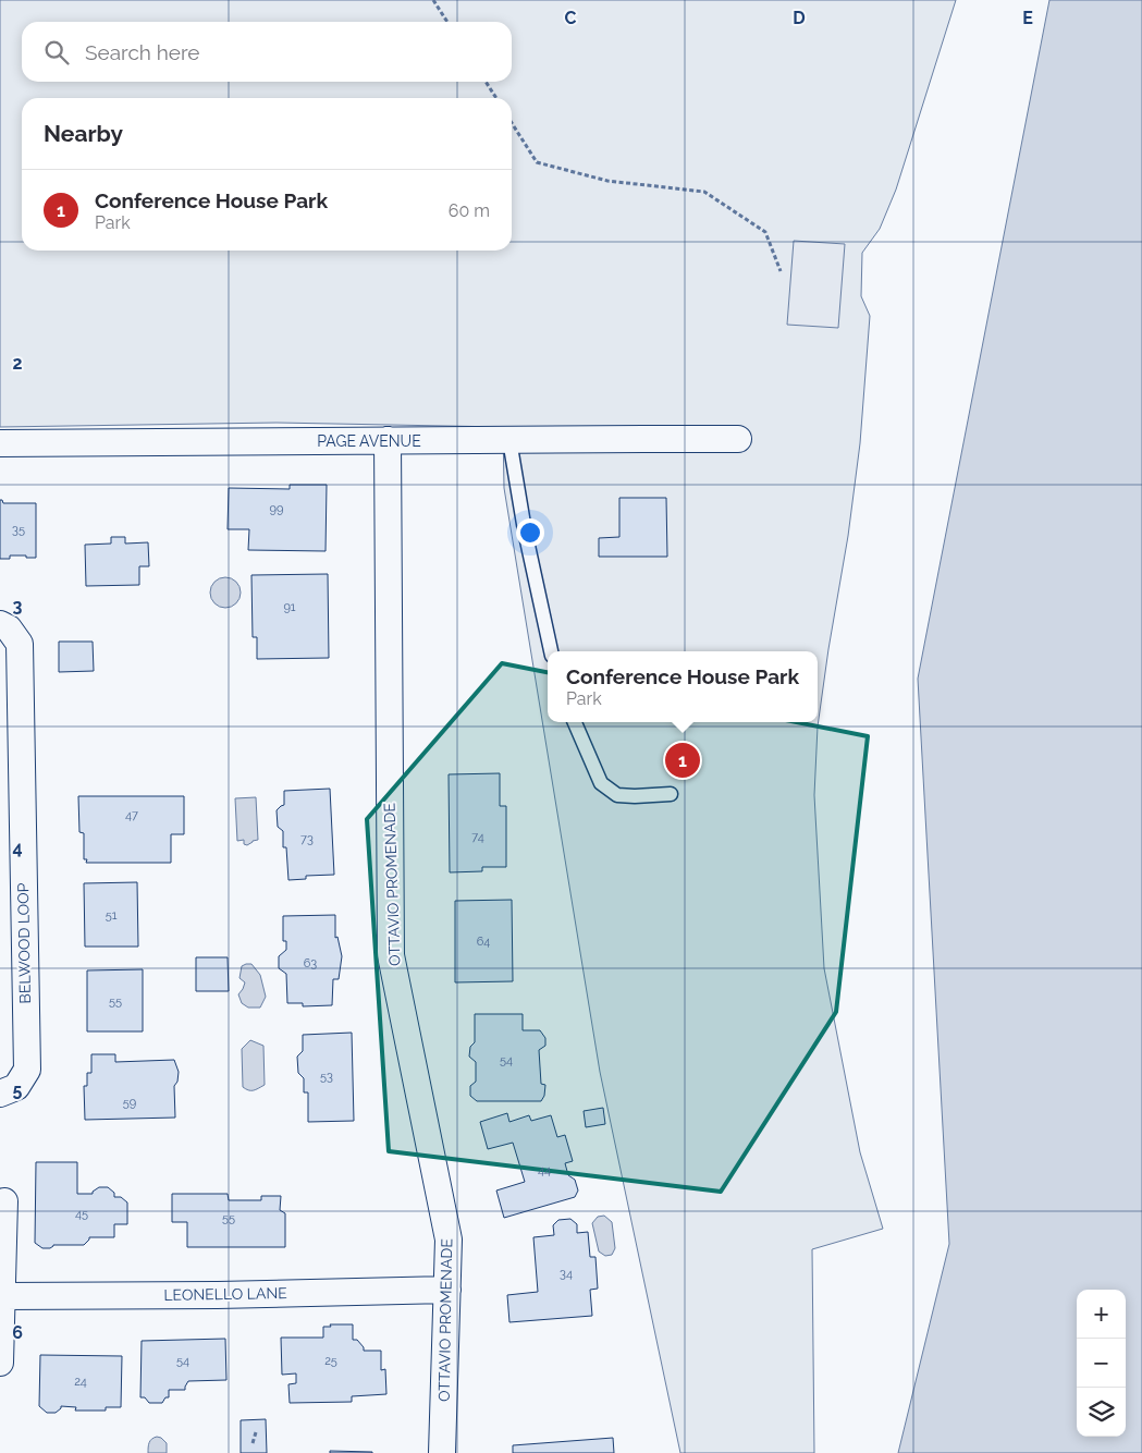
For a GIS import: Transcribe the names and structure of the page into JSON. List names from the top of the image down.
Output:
{
  "streets": {
    "street": [
      "PAGE AVENUE",
      "OTTAVIO PROMENADE",
      "BELWOOD LOOP",
      "LEONELLO LANE"
    ]
  },
  "crossings": [
    ["PAGE AVENUE", "OTTAVIO PROMENADE"],
    ["OTTAVIO PROMENADE", "LEONELLO LANE"]
  ],
  "house_numbers": [
    "99",
    "35",
    "91",
    "47",
    "74",
    "73",
    "51",
    "64",
    "63",
    "55",
    "54",
    "53",
    "59",
    "44",
    "45",
    "55",
    "34",
    "54",
    "25",
    "24"
  ],
  "page": {
    "search": "Search here",
    "heading": "Nearby",
    "list": [
      {
        "mark": "1",
        "name": "Conference House Park",
        "note": "Park",
        "value": "60 m"
      }
    ],
    "popup": ["Conference House Park", "Park"],
    "pins": "1",
    "map_buttons": ["+", "−"]
  },
  "grid": {
    "columns": ["C", "D", "E"],
    "rows": [
      "2",
      "3",
      "4",
      "5",
      "6"
    ]
  }
}
